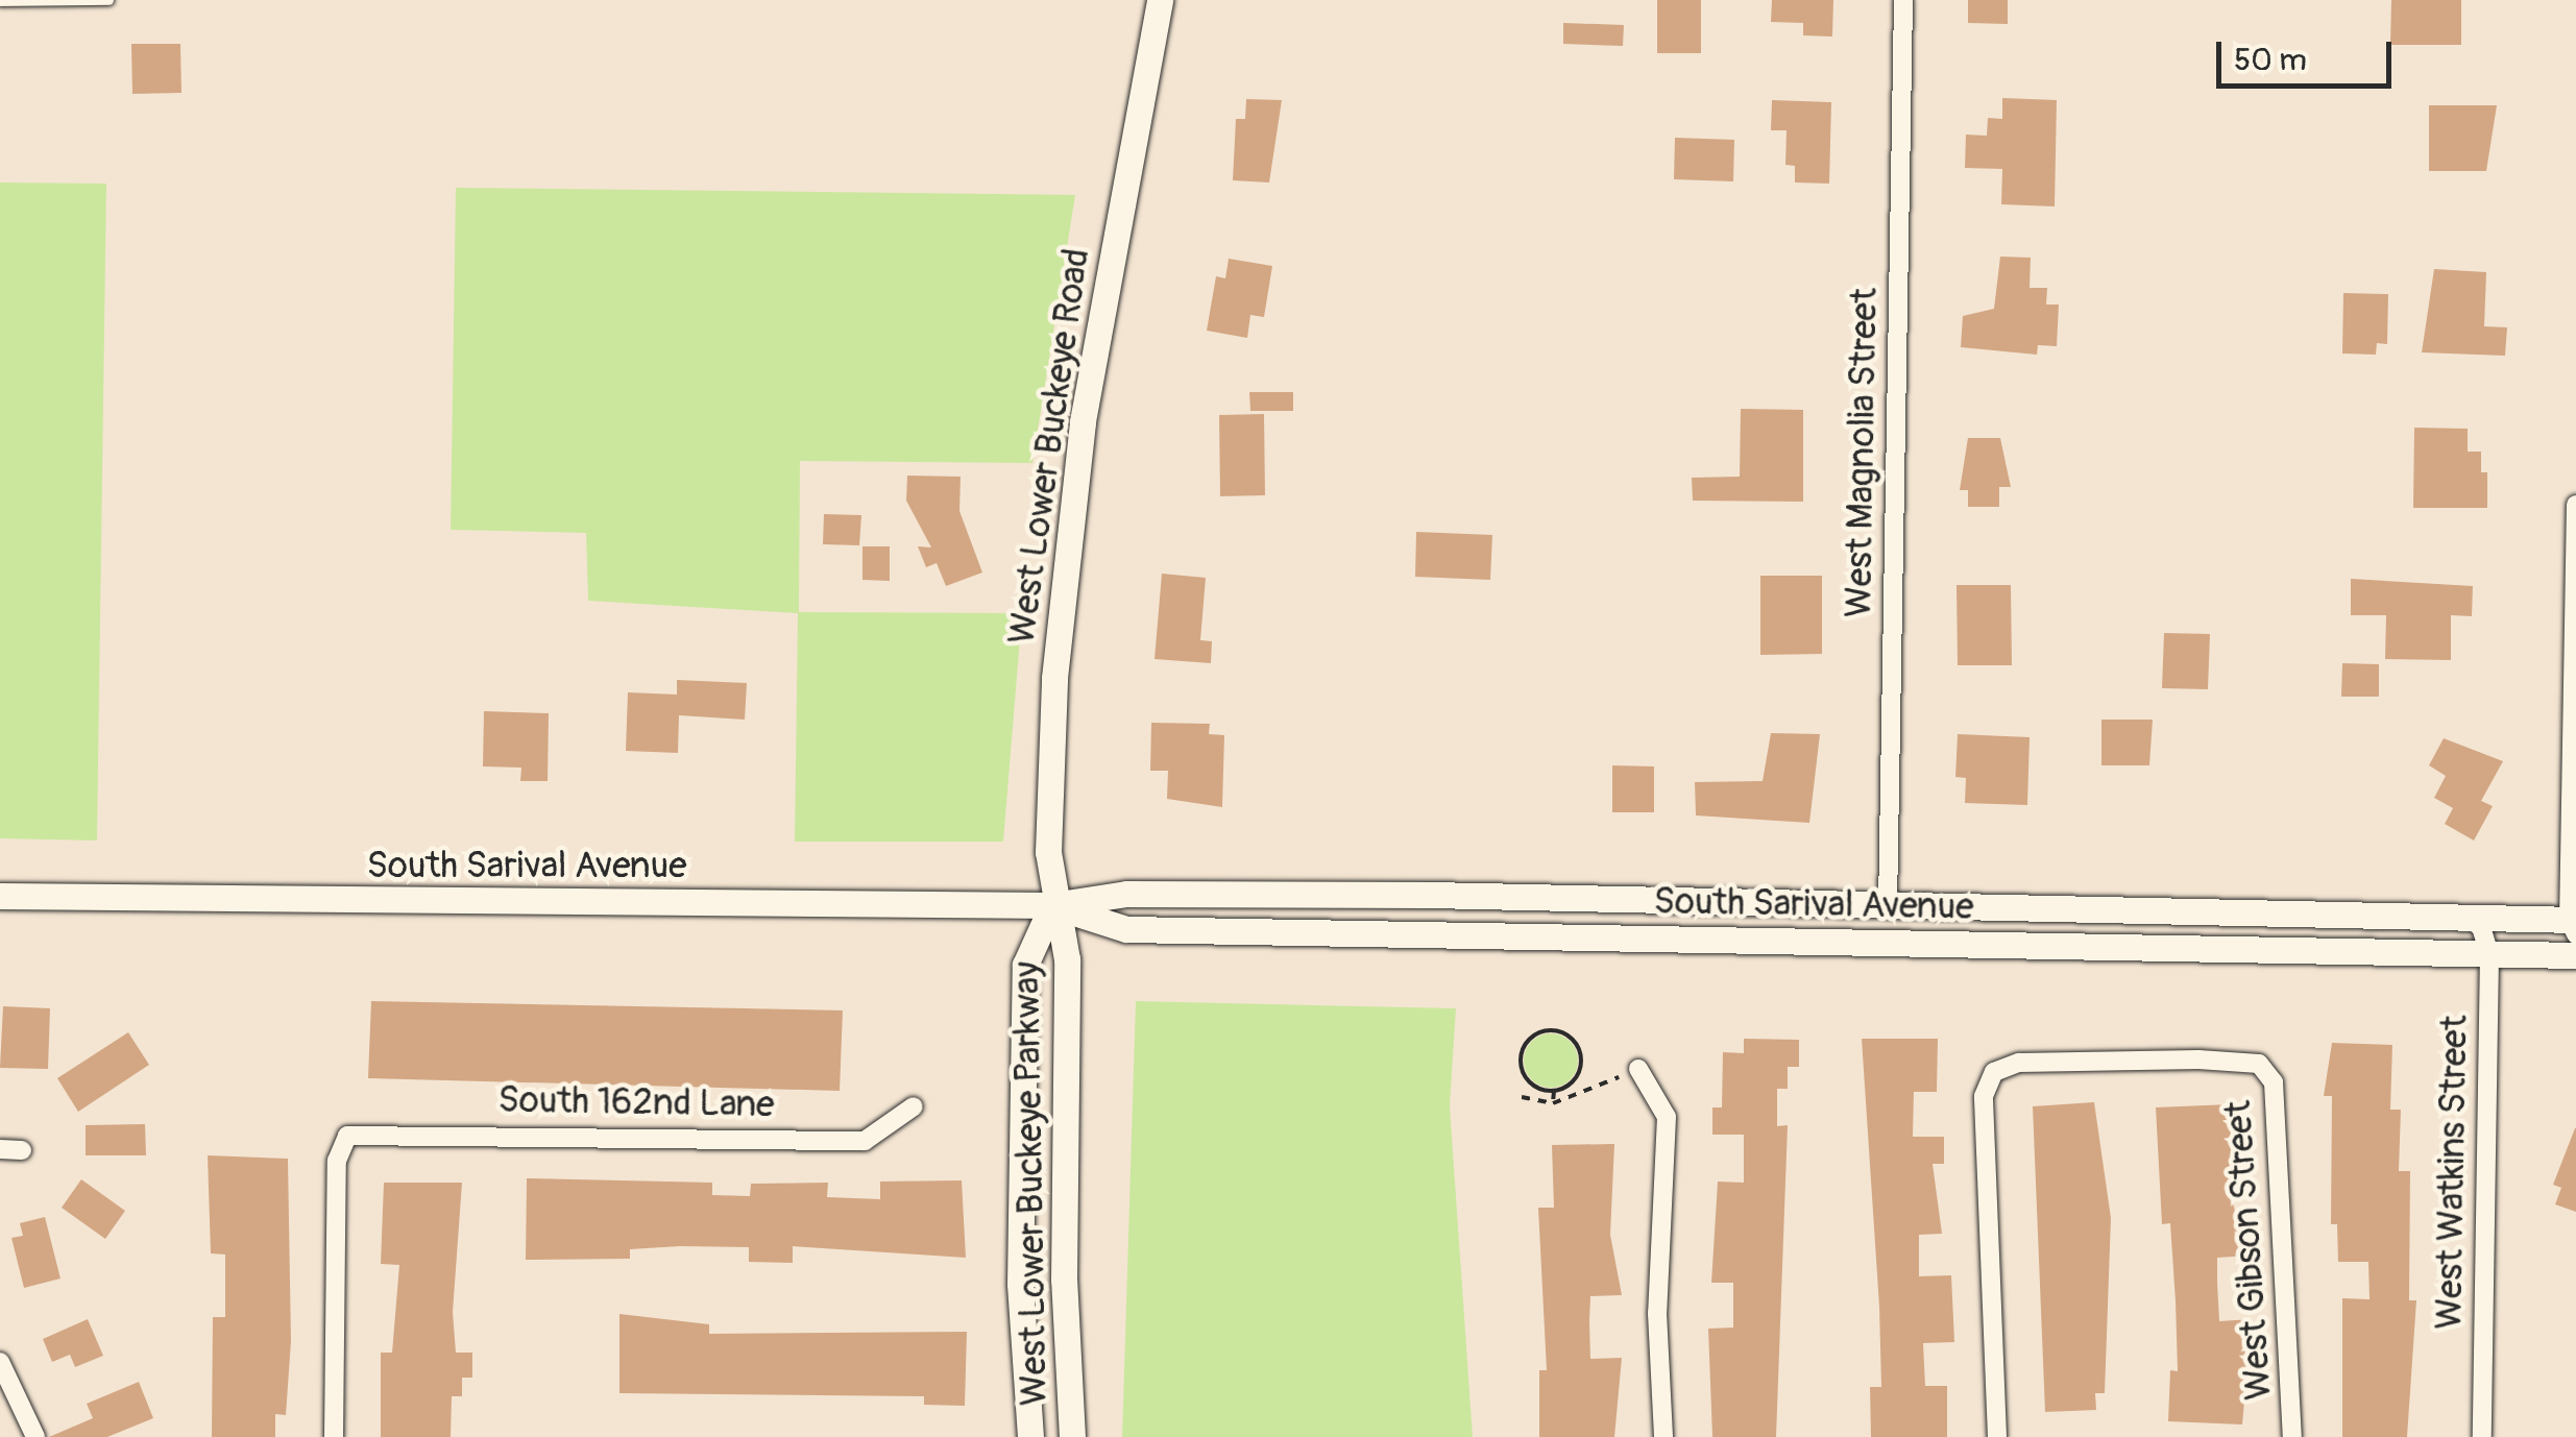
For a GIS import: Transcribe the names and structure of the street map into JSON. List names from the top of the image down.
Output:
{
  "streets": {
    "main road": ["West Lower Buckeye Road", "South Sarival Avenue", "West Lower Buckeye Parkway"],
    "street": [
      "West Magnolia Street",
      "South 162nd Lane",
      "West Watkins Street",
      "West Gibson Street"
    ]
  },
  "crossings": [
    ["West Lower Buckeye Road", "South Sarival Avenue"],
    ["West Lower Buckeye Road", "West Lower Buckeye Parkway"],
    ["West Magnolia Street", "South Sarival Avenue"],
    ["South Sarival Avenue", "West Watkins Street"],
    ["South Sarival Avenue", "West Lower Buckeye Parkway"]
  ],
  "scale_bar": "50 m"
}
